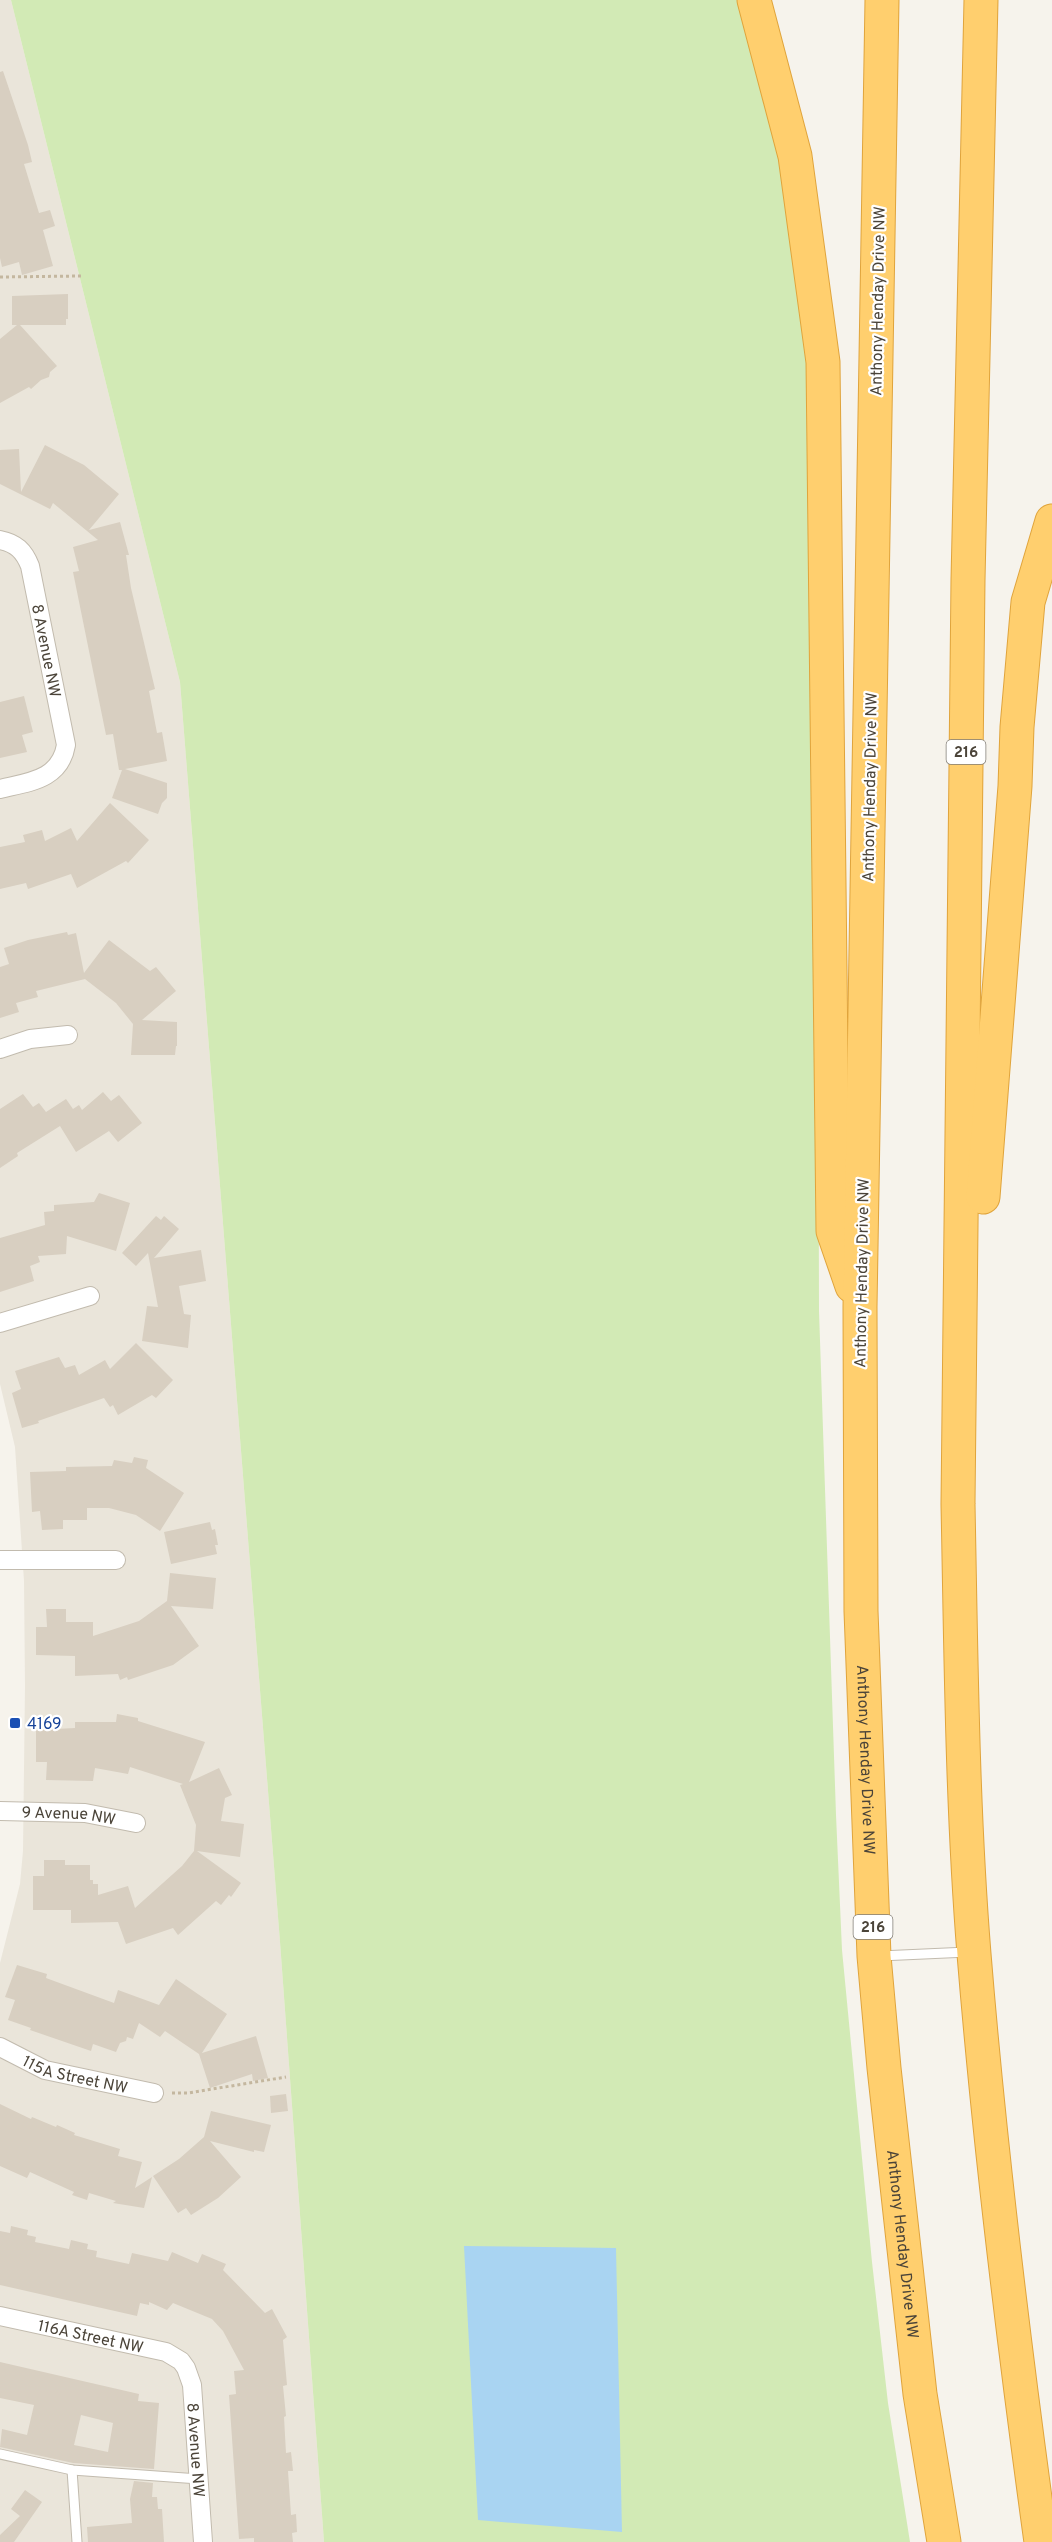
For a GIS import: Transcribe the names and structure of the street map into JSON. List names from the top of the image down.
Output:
{
  "streets": {
    "highway": ["Anthony Henday Drive NW", "216"],
    "street": [
      "8 Avenue NW",
      "9 Avenue NW",
      "115A Street NW",
      "116A Street NW"
    ]
  },
  "crossings": [
    ["8 Avenue NW", "116A Street NW"]
  ],
  "places": {
    "transit": ["4169"]
  }
}
